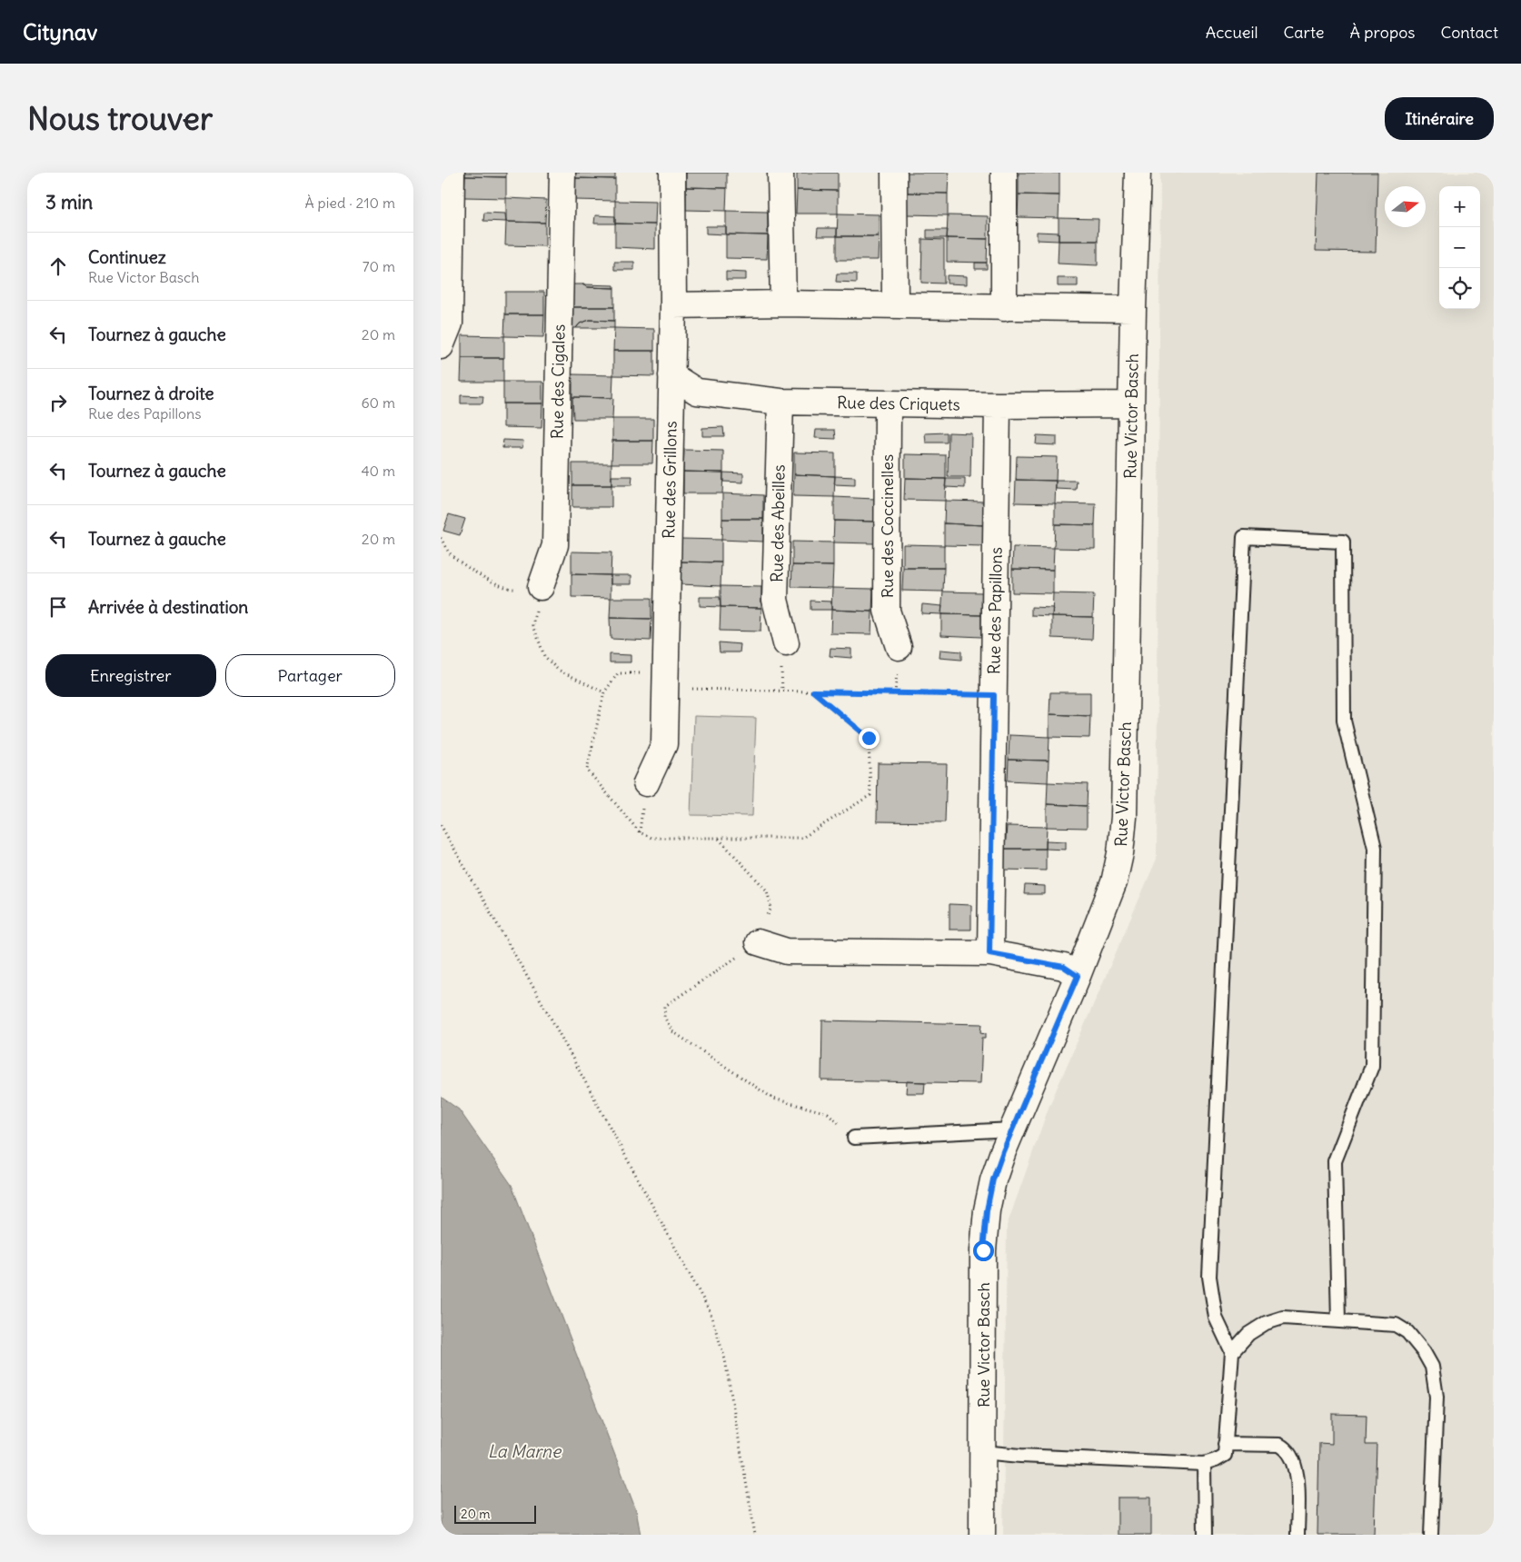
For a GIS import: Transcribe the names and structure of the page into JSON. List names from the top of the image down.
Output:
{
  "streets": {
    "street": [
      "Rue des Cigales",
      "Rue des Criquets",
      "Rue Victor Basch",
      "Rue des Grillons",
      "Rue des Abeilles",
      "Rue des Coccinelles",
      "Rue des Papillons"
    ]
  },
  "crossings": [
    ["Rue des Criquets", "Rue Victor Basch"],
    ["Rue des Criquets", "Rue des Grillons"],
    ["Rue des Criquets", "Rue des Abeilles"],
    ["Rue des Criquets", "Rue des Coccinelles"],
    ["Rue des Criquets", "Rue des Papillons"]
  ],
  "water": ["La Marne"],
  "scale_bar": "20 m",
  "north": "right",
  "page": {
    "header": "Citynav",
    "nav": [
      "Accueil",
      "Carte",
      "À propos",
      "Contact"
    ],
    "buttons": [
      "Itinéraire",
      ["Enregistrer", "Partager"]
    ],
    "title": "Nous trouver",
    "heading": ["3 min", "À pied · 210 m"],
    "map_buttons": ["+", "−"],
    "list": [
      ["Continuez", "Rue Victor Basch", "70 m"],
      ["Tournez à gauche", "20 m"],
      ["Tournez à droite", "Rue des Papillons", "60 m"],
      ["Tournez à gauche", "40 m"],
      ["Tournez à gauche", "20 m"],
      "Arrivée à destination"
    ],
    "scale": "20 m"
  }
}
